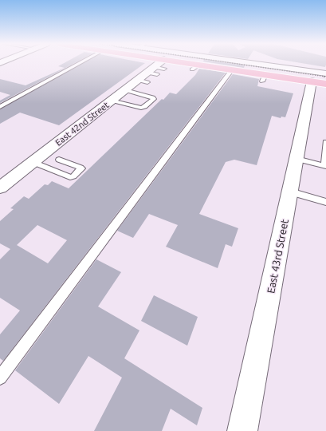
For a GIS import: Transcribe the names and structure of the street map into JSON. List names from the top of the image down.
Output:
{
  "streets": {
    "street": ["East 42nd Street", "East 43rd Street"]
  }
}
